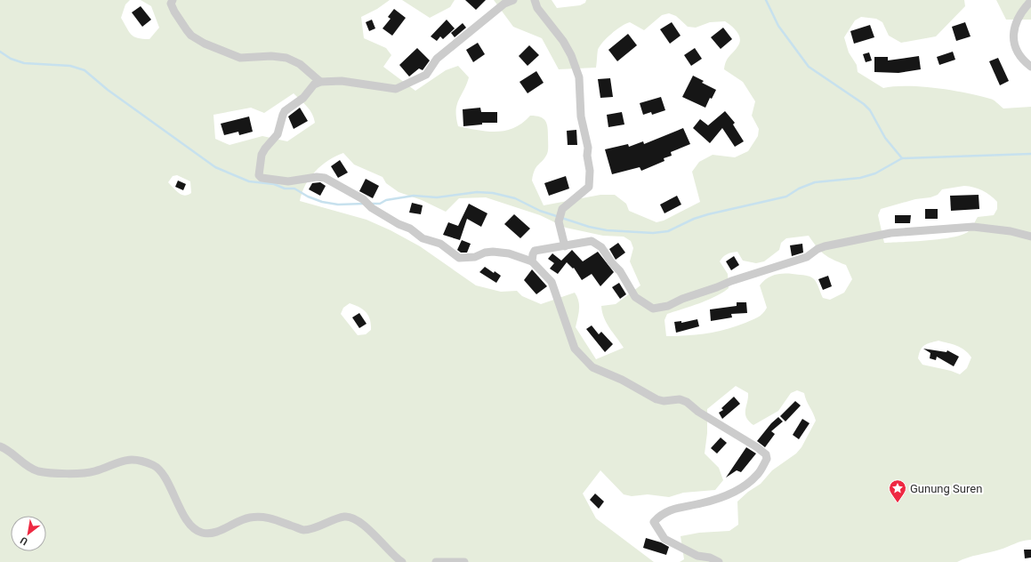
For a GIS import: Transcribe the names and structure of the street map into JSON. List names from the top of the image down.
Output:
{
  "places": {
    "place": ["Gunung Suren"]
  },
  "north": "bottom left"
}
